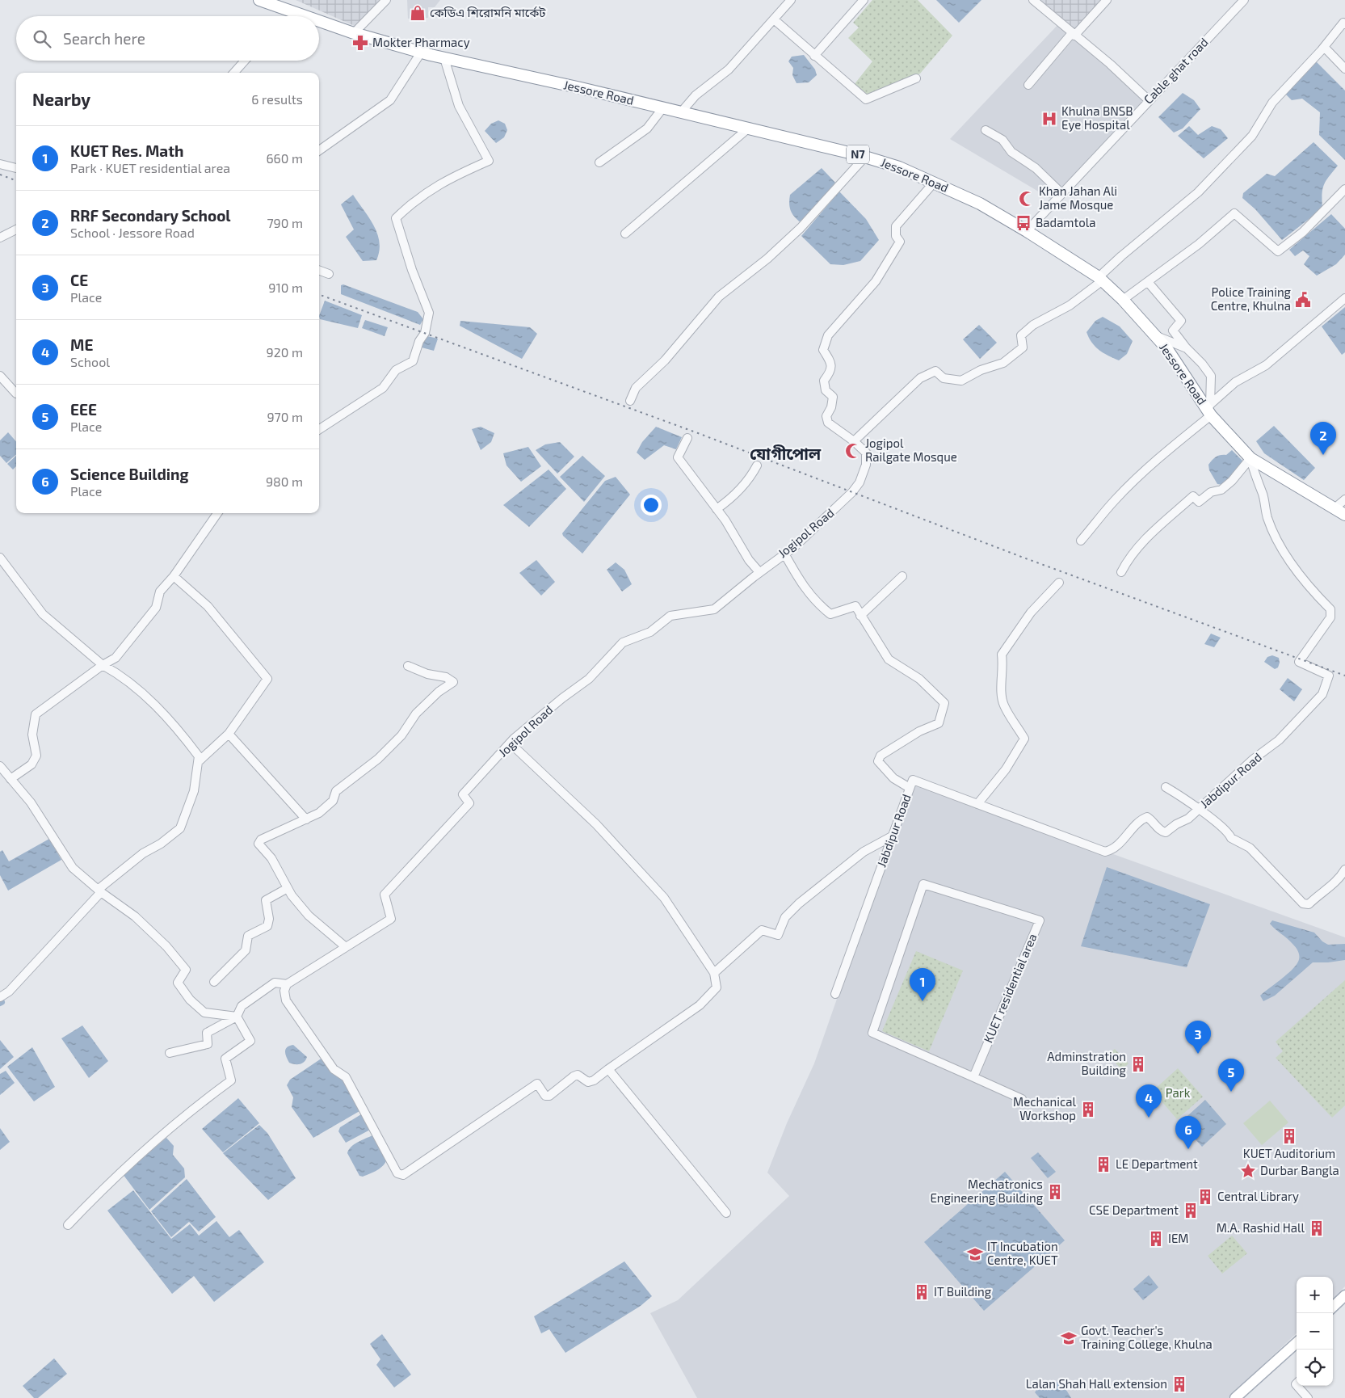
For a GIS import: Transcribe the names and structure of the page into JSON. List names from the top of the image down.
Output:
{
  "streets": {
    "highway": ["Jessore Road", "N7"],
    "street": [
      "Cable ghat road",
      "Jogipol Road",
      "Jabdipur Road",
      "KUET residential area"
    ]
  },
  "crossings": [
    ["Cable ghat road", "Jessore Road"],
    ["Jessore Road", "Jabdipur Road"]
  ],
  "districts": ["যোগীপোল"],
  "parks": ["Park"],
  "places": {
    "shop": ["কেডিএ শিরোমনি মার্কেট"],
    "pharmacy": ["Mokter Pharmacy"],
    "hospital": ["Khulna BNSB Eye Hospital"],
    "mosque": ["Khan Jahan Ali Jame Mosque", "Jogipol Railgate Mosque"],
    "bus stop": ["Badamtola"],
    "public building": ["Police Training Centre, Khulna"],
    "building": [
      "Adminstration Building",
      "Mechanical Workshop",
      "KUET Auditorium",
      "LE Department",
      "Mechatronics Engineering Building",
      "Central Library",
      "CSE Department",
      "M.A. Rashid Hall",
      "IEM",
      "IT Building",
      "Lalan Shah Hall extension"
    ],
    "place": ["Durbar Bangla"],
    "school or university": ["IT Incubation Centre, KUET", "Govt. Teacher's Training College, Khulna"]
  },
  "page": {
    "search": "Search here",
    "heading": ["Nearby", "6 results"],
    "list": [
      {
        "mark": "1",
        "name": "KUET Res. Math",
        "note": "Park · KUET residential area",
        "value": "660 m"
      },
      {
        "mark": "2",
        "name": "RRF Secondary School",
        "note": "School · Jessore Road",
        "value": "790 m"
      },
      {
        "mark": "3",
        "name": "CE",
        "note": "Place",
        "value": "910 m"
      },
      {
        "mark": "4",
        "name": "ME",
        "note": "School",
        "value": "920 m"
      },
      {
        "mark": "5",
        "name": "EEE",
        "note": "Place",
        "value": "970 m"
      },
      {
        "mark": "6",
        "name": "Science Building",
        "note": "Place",
        "value": "980 m"
      }
    ],
    "pins": [
      "2",
      "1",
      "3",
      "5",
      "4",
      "6"
    ],
    "map_buttons": ["+", "−"]
  }
}
